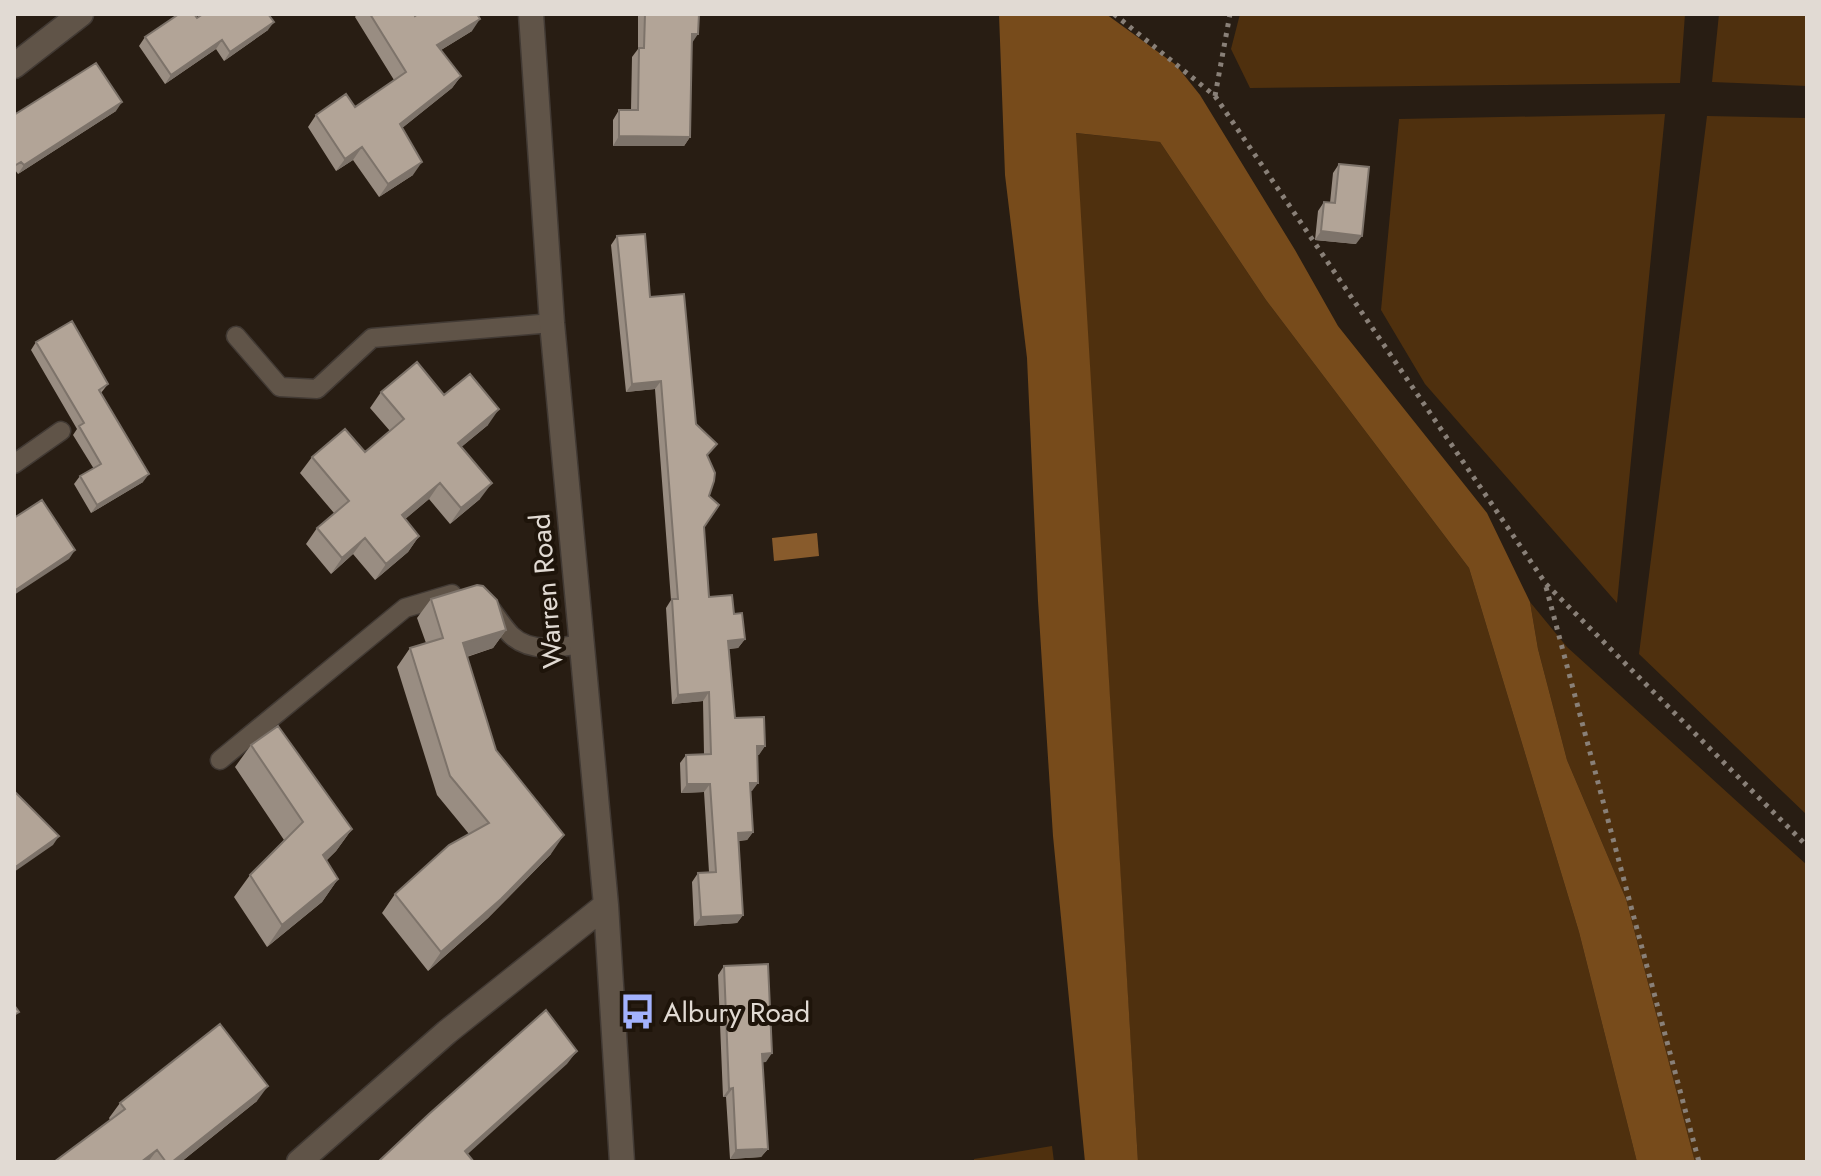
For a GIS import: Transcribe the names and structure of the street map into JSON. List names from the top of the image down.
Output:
{
  "streets": {
    "street": ["Warren Road"]
  },
  "places": {
    "bus stop": ["Albury Road"]
  }
}
